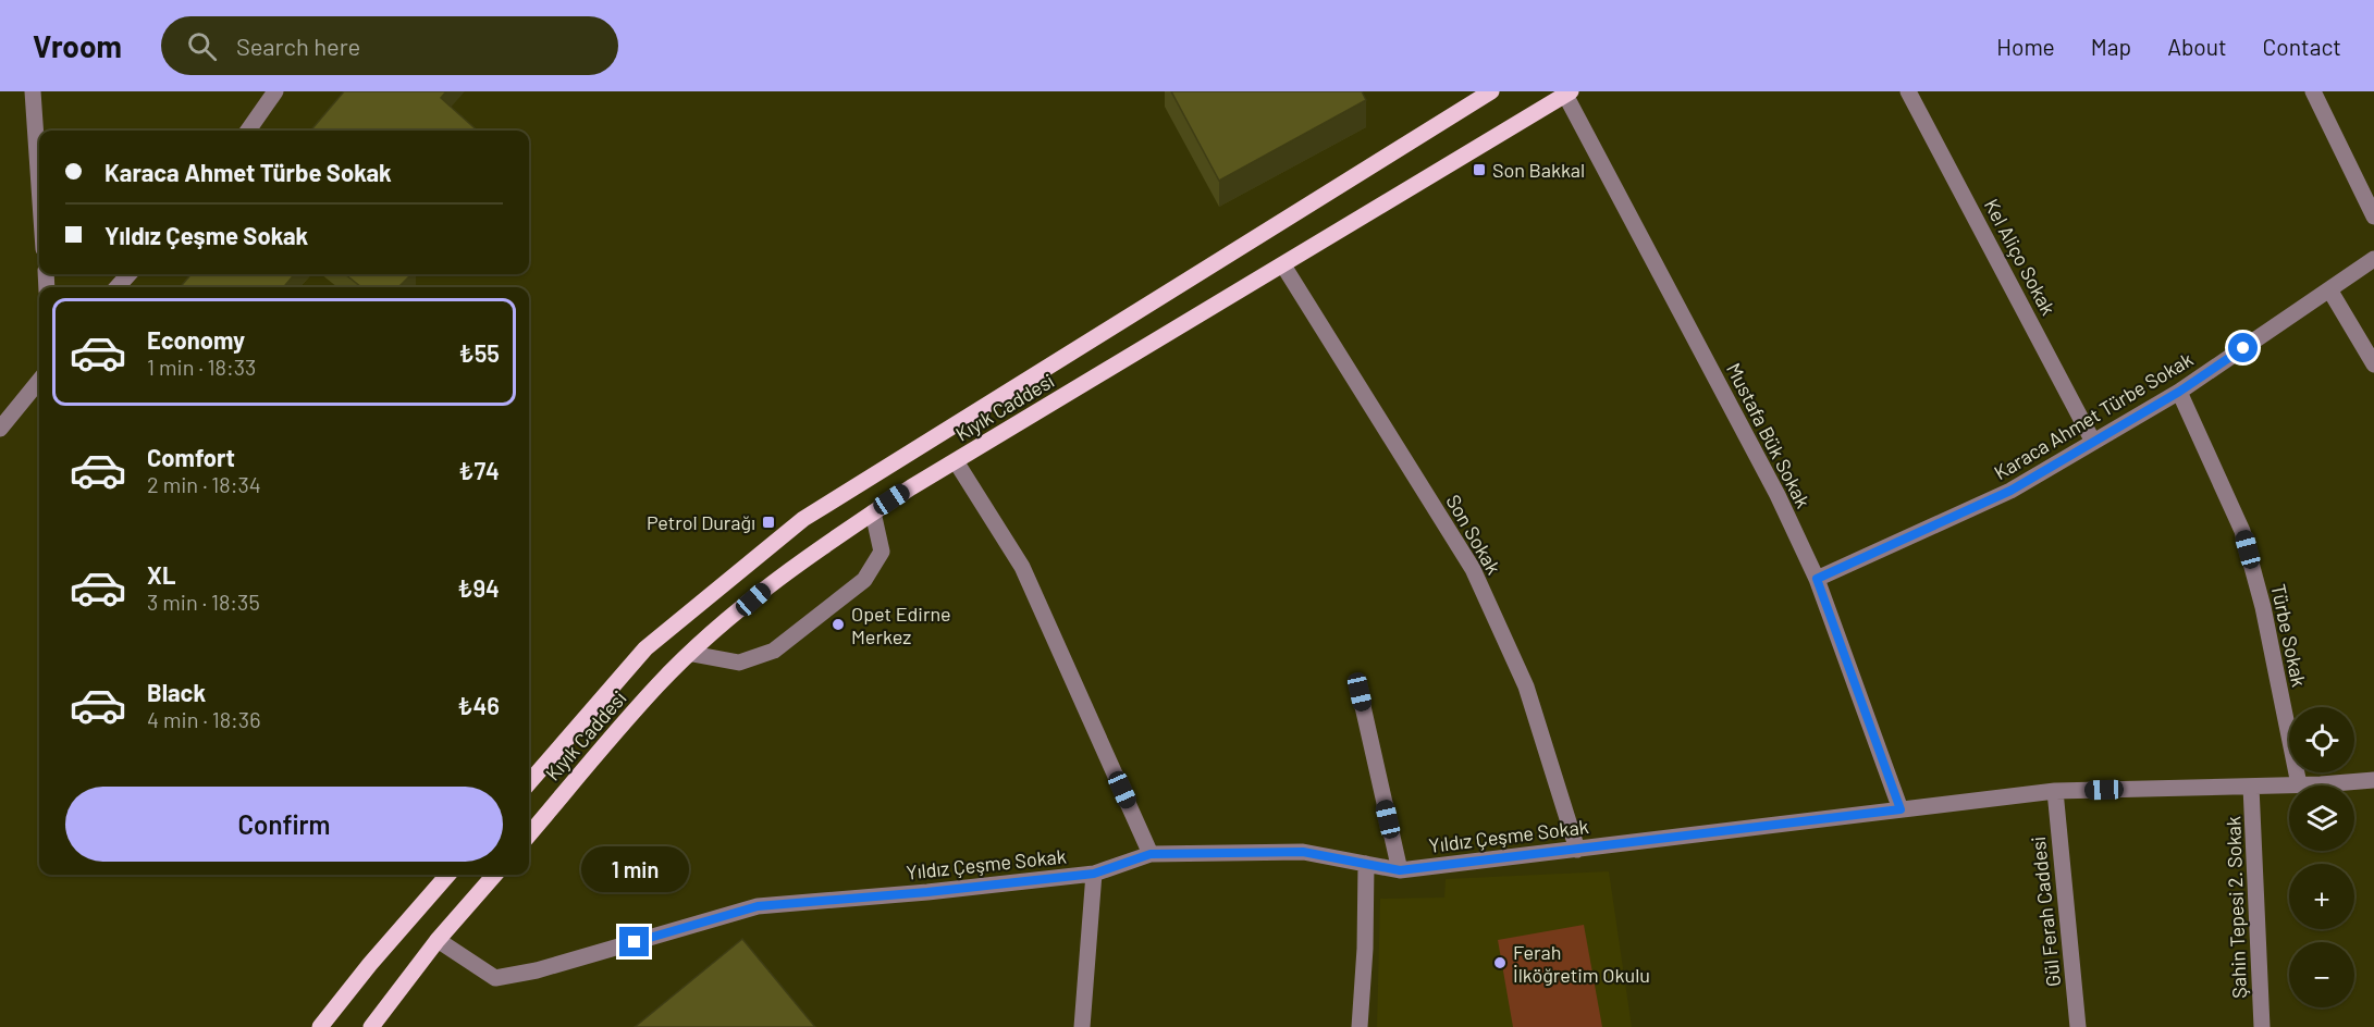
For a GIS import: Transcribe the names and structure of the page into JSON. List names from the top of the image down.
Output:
{
  "streets": {
    "main road": ["Kıyık Caddesi"],
    "street": [
      "Kel Aliço Sokak",
      "Karaca Ahmet Türbe Sokak",
      "Mustafa Bük Sokak",
      "Son Sokak",
      "Türbe Sokak",
      "Yıldız Çeşme Sokak",
      "Şahin Tepesi 2. Sokak",
      "Gül Ferah Caddesi"
    ]
  },
  "crossings": [
    ["Kel Aliço Sokak", "Karaca Ahmet Türbe Sokak"],
    ["Kıyık Caddesi", "Mustafa Bük Sokak"],
    ["Kıyık Caddesi", "Son Sokak"],
    ["Karaca Ahmet Türbe Sokak", "Mustafa Bük Sokak"],
    ["Karaca Ahmet Türbe Sokak", "Türbe Sokak"],
    ["Mustafa Bük Sokak", "Yıldız Çeşme Sokak"],
    ["Son Sokak", "Yıldız Çeşme Sokak"],
    ["Türbe Sokak", "Yıldız Çeşme Sokak"],
    ["Yıldız Çeşme Sokak", "Şahin Tepesi 2. Sokak"],
    ["Yıldız Çeşme Sokak", "Gül Ferah Caddesi"]
  ],
  "places": {
    "transit": ["Son Bakkal", "Petrol Durağı"],
    "other": ["Opet Edirne Merkez", "Ferah İlköğretim Okulu"]
  },
  "page": {
    "header": "Vroom",
    "search": "Search here",
    "nav": [
      "Home",
      "Map",
      "About",
      "Contact"
    ],
    "banner": ["Karaca Ahmet Türbe Sokak", "Yıldız Çeşme Sokak"],
    "list": [
      {
        "name": "Economy",
        "note": "1 min · 18:33",
        "value": "₺55"
      },
      {
        "name": "Comfort",
        "note": "2 min · 18:34",
        "value": "₺74"
      },
      {
        "name": "XL",
        "note": "3 min · 18:35",
        "value": "₺94"
      },
      {
        "name": "Black",
        "note": "4 min · 18:36",
        "value": "₺46"
      }
    ],
    "map_buttons": ["+", "−"],
    "buttons": "Confirm",
    "bubble": "1 min"
  }
}
